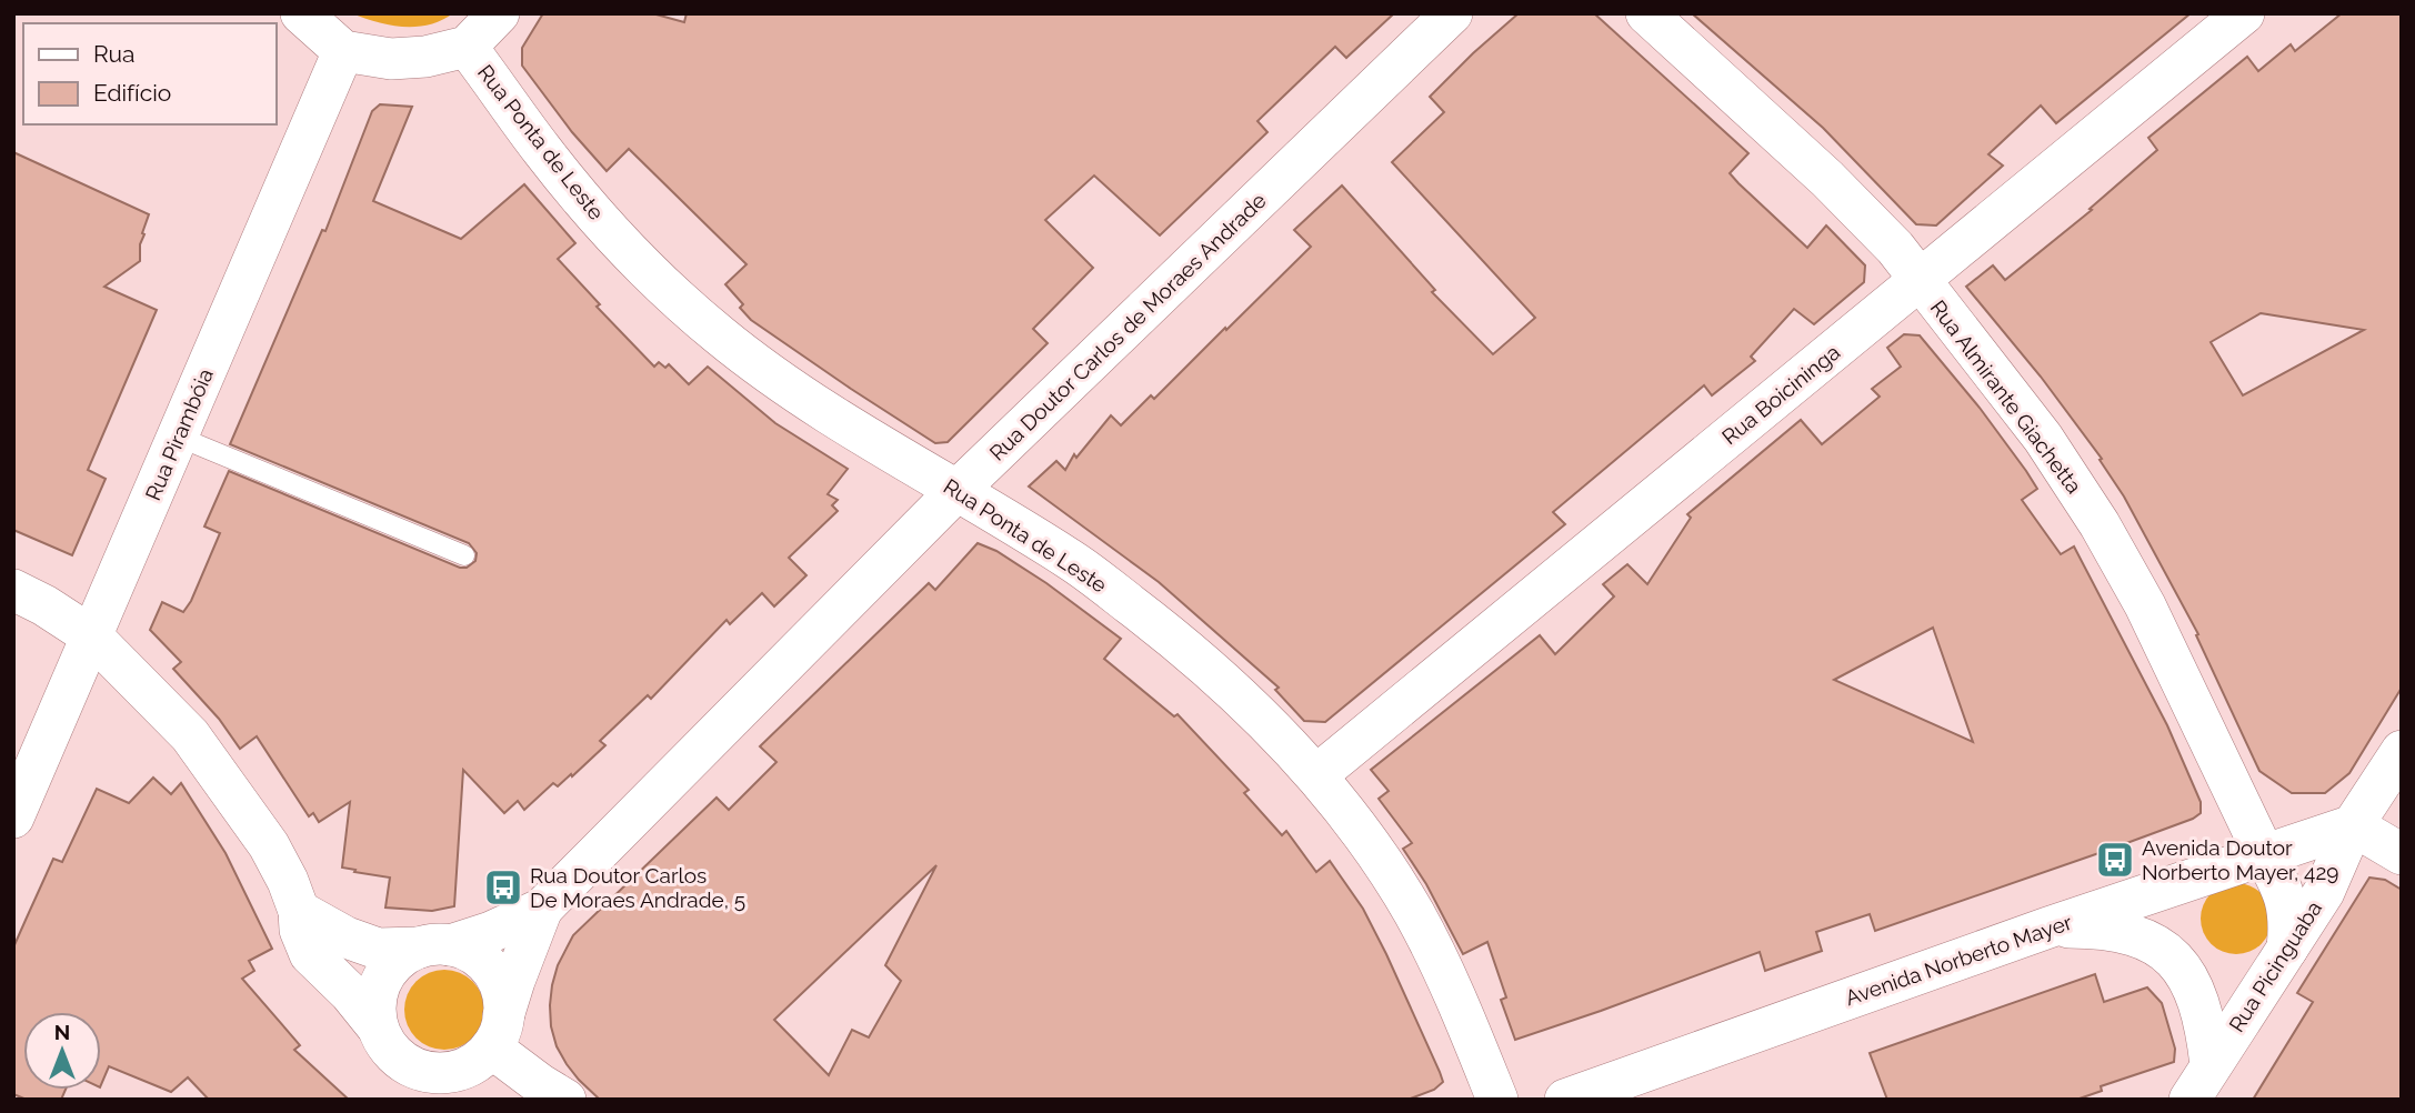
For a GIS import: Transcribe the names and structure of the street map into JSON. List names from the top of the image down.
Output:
{
  "streets": {
    "street": [
      "Rua Ponta de Leste",
      "Rua Doutor Carlos de Moraes Andrade",
      "Rua Boicininga",
      "Rua Almirante Giachetta",
      "Rua Pirambóia",
      "Avenida Norberto Mayer",
      "Rua Picinguaba"
    ]
  },
  "crossings": [
    ["Rua Ponta de Leste", "Rua Doutor Carlos de Moraes Andrade"],
    ["Rua Ponta de Leste", "Rua Boicininga"],
    ["Rua Boicininga", "Rua Almirante Giachetta"],
    ["Rua Almirante Giachetta", "Avenida Norberto Mayer"],
    ["Rua Almirante Giachetta", "Rua Picinguaba"],
    ["Avenida Norberto Mayer", "Rua Picinguaba"]
  ],
  "places": {
    "bus stop": ["Avenida Doutor Norberto Mayer, 429", "Rua Doutor Carlos De Moraes Andrade, 5"]
  },
  "legend": ["Rua", "Edifício"],
  "north": "top"
}
